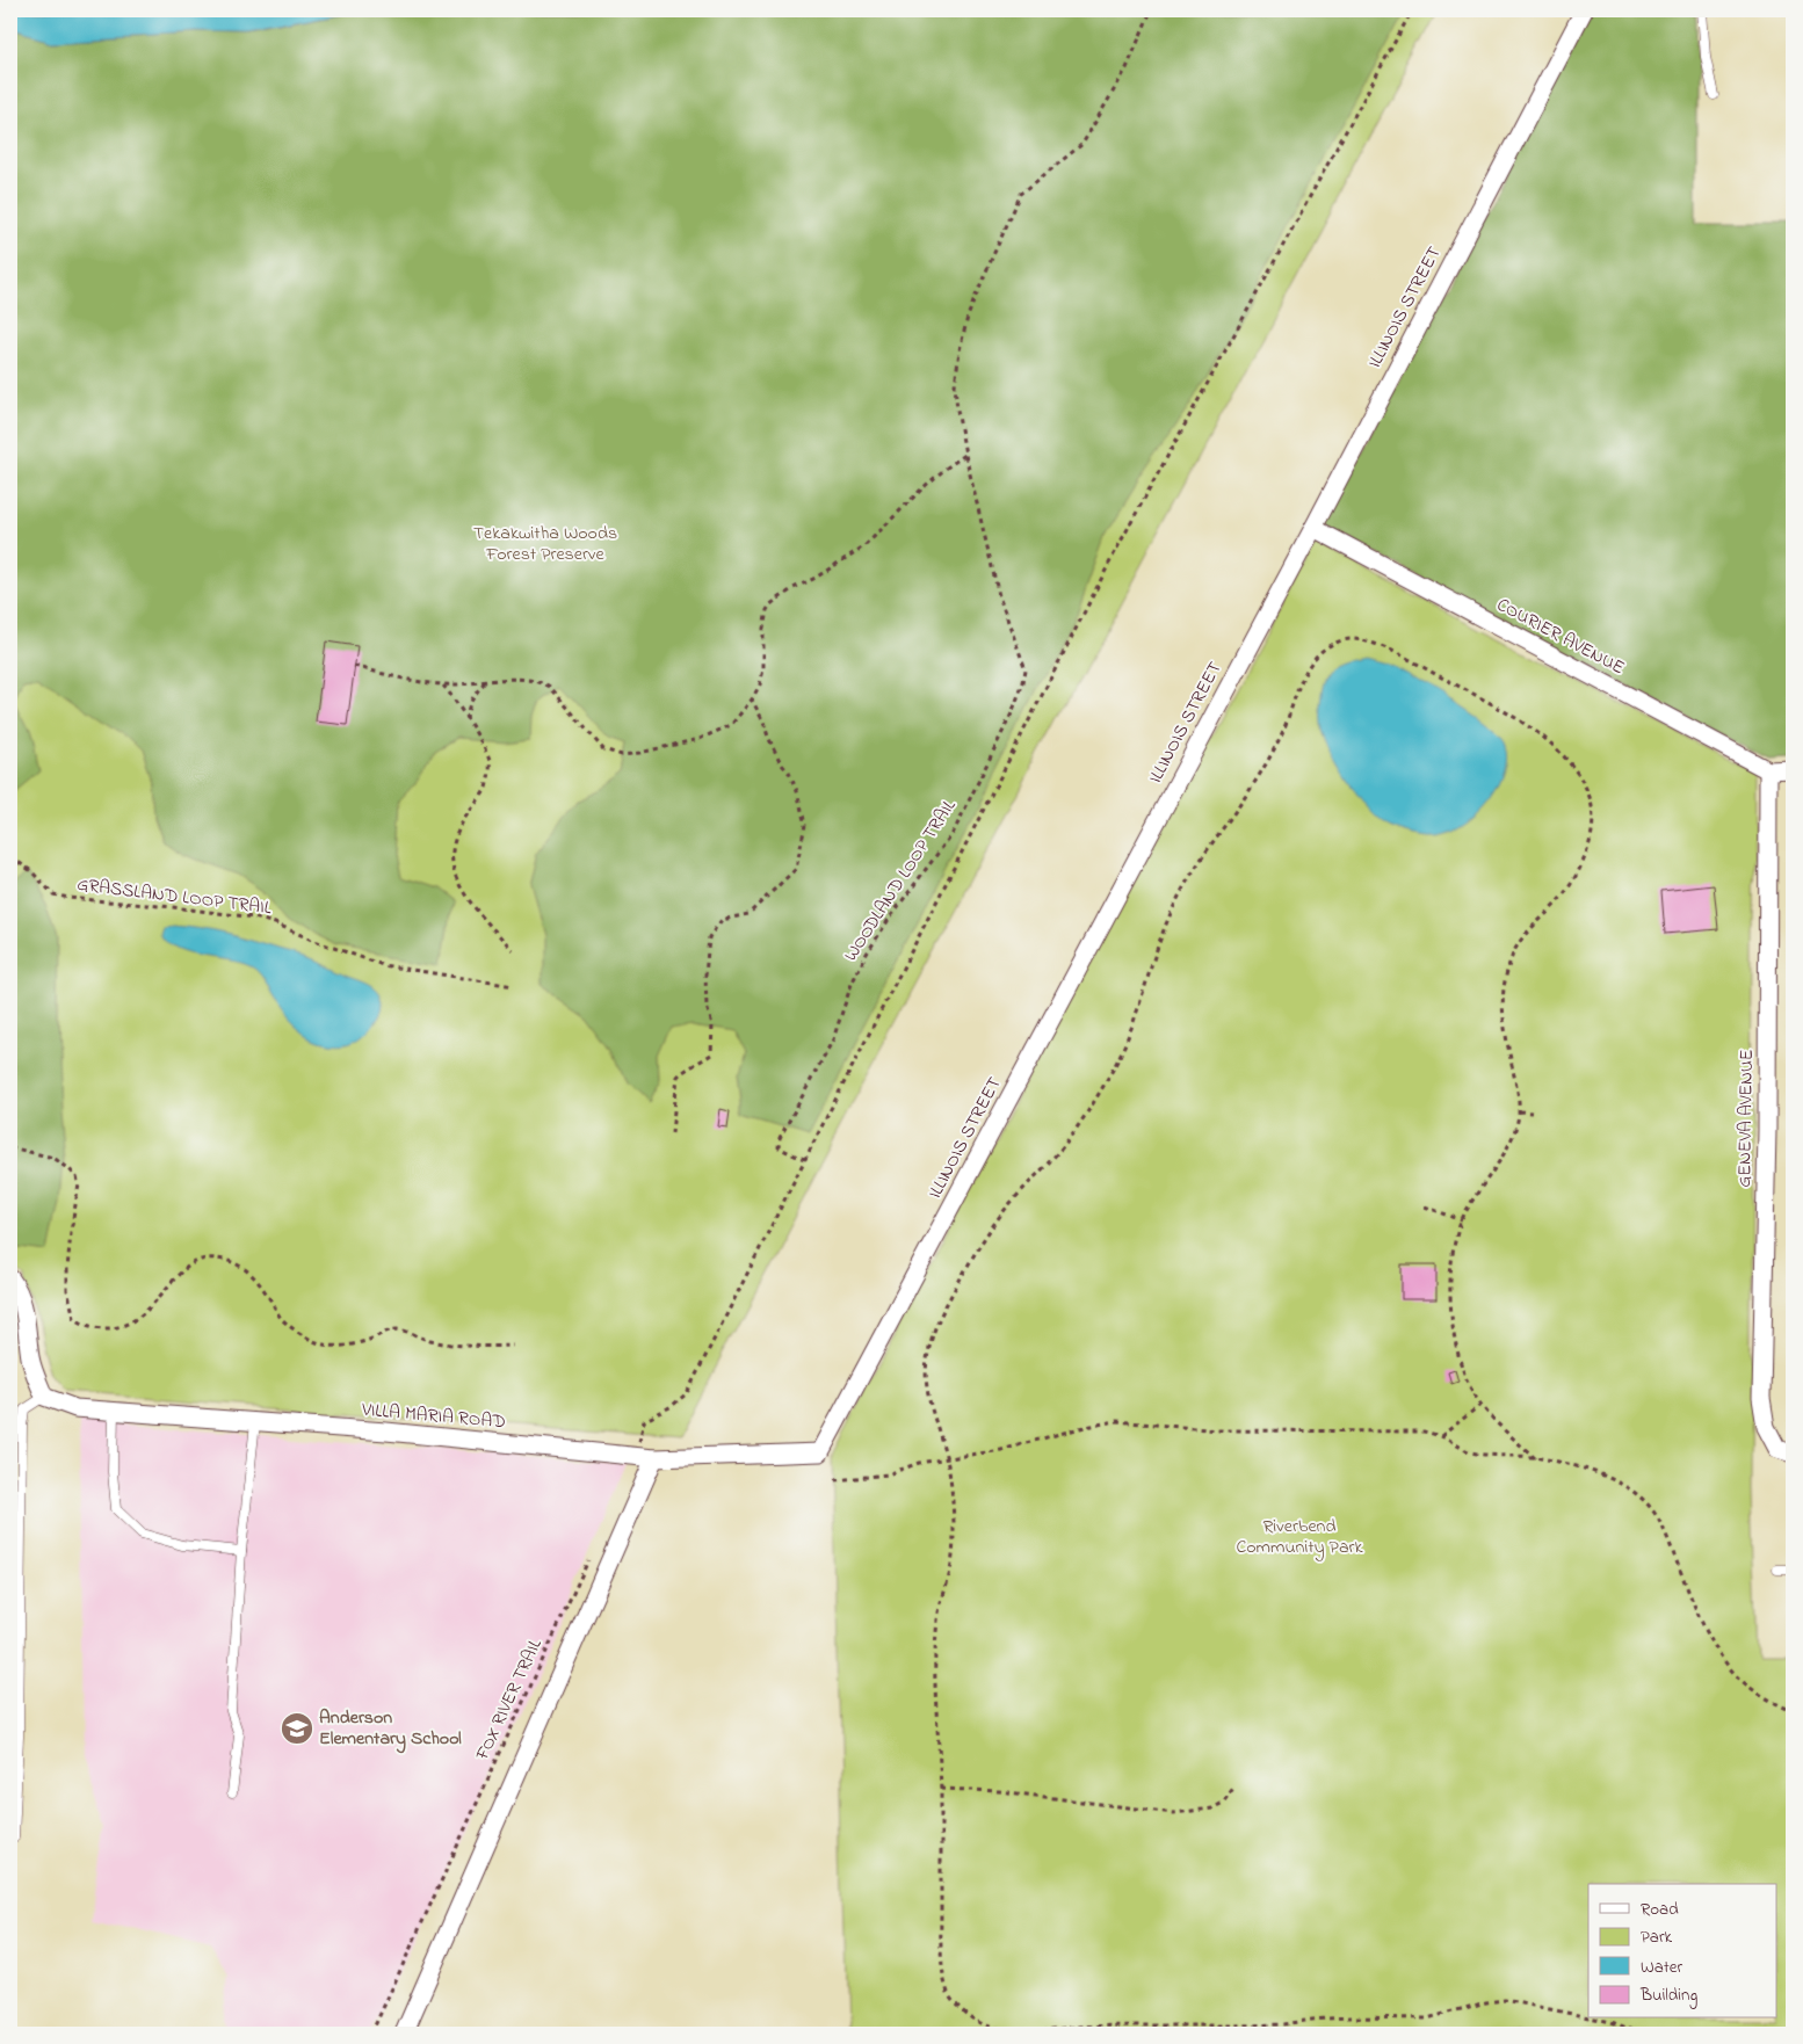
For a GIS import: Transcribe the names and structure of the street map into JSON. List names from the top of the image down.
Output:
{
  "streets": {
    "street": [
      "ILLINOIS STREET",
      "COURIER AVENUE",
      "GENEVA AVENUE",
      "VILLA MARIA ROAD"
    ],
    "path": ["WOODLAND LOOP TRAIL", "GRASSLAND LOOP TRAIL", "FOX RIVER TRAIL"]
  },
  "crossings": [
    ["ILLINOIS STREET", "COURIER AVENUE"],
    ["ILLINOIS STREET", "VILLA MARIA ROAD"],
    ["COURIER AVENUE", "GENEVA AVENUE"]
  ],
  "parks": ["Tekakwitha Woods Forest Preserve", "Riverbend Community Park"],
  "places": {
    "school or university": ["Anderson Elementary School"]
  },
  "legend": [
    "Road",
    "Park",
    "Water",
    "Building"
  ]
}
